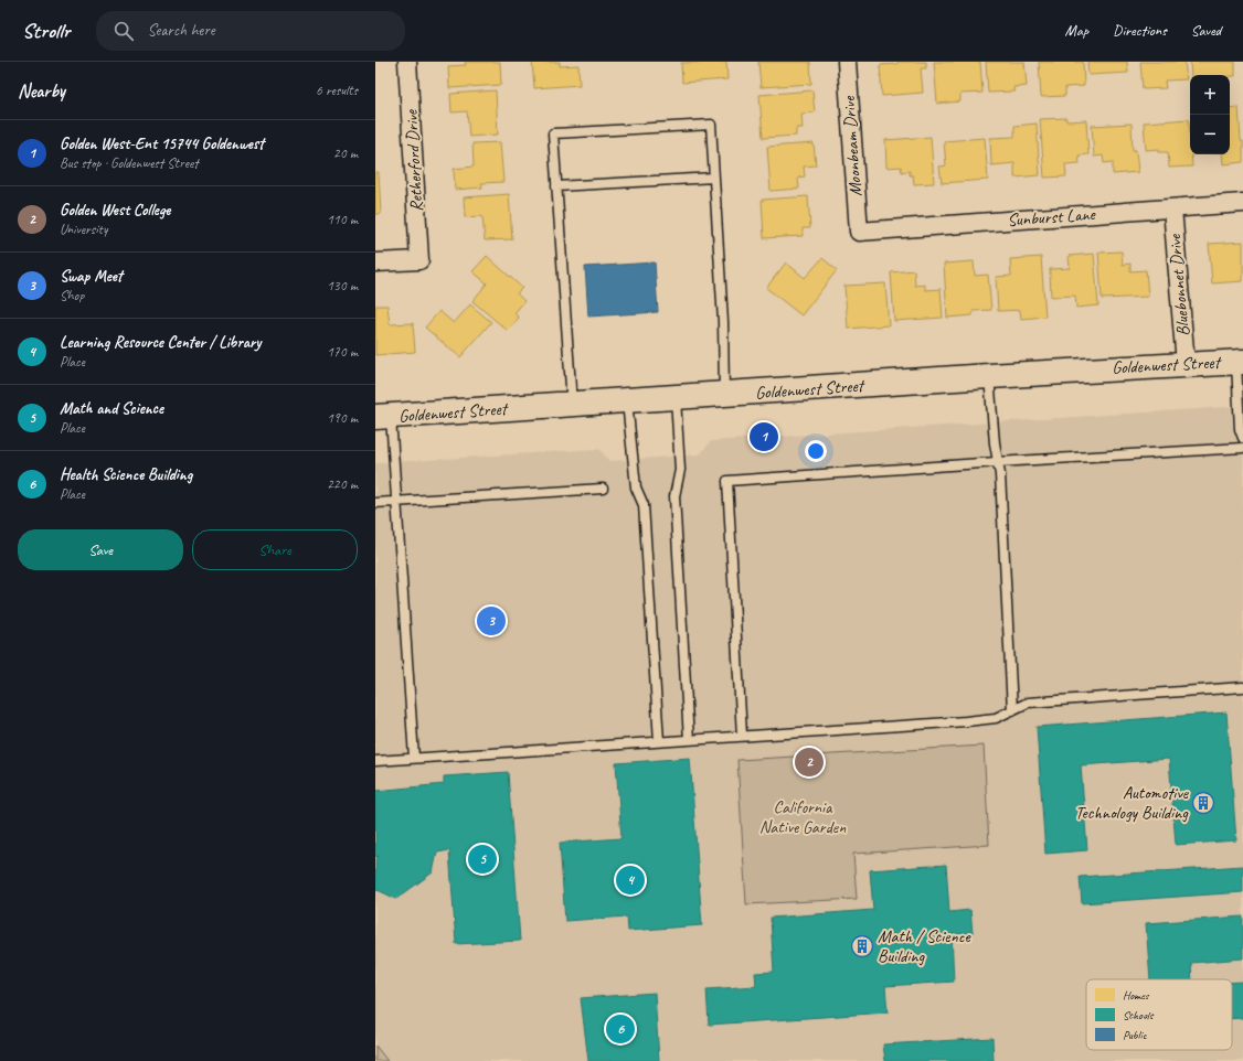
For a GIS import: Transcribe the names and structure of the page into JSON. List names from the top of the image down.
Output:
{
  "streets": {
    "main road": ["Goldenwest Street"],
    "street": [
      "Moonbeam Drive",
      "Retherford Drive",
      "Sunburst Lane",
      "Bluebonnet Drive"
    ]
  },
  "crossings": [
    ["Moonbeam Drive", "Sunburst Lane"],
    ["Sunburst Lane", "Bluebonnet Drive"],
    ["Bluebonnet Drive", "Goldenwest Street"]
  ],
  "parks": ["California Native Garden"],
  "places": {
    "building": ["Automotive Technology Building", "Math / Science Building"]
  },
  "legend": ["Homes", "Schools", "Public"],
  "page": {
    "header": "Strollr",
    "search": "Search here",
    "nav": ["Map", "Directions", "Saved"],
    "heading": ["Nearby", "6 results"],
    "map_buttons": ["+", "−"],
    "list": [
      {
        "mark": "1",
        "name": "Golden West-Ent 15744 Goldenwest",
        "note": "Bus stop · Goldenwest Street",
        "value": "20 m"
      },
      {
        "mark": "2",
        "name": "Golden West College",
        "note": "University",
        "value": "110 m"
      },
      {
        "mark": "3",
        "name": "Swap Meet",
        "note": "Shop",
        "value": "130 m"
      },
      {
        "mark": "4",
        "name": "Learning Resource Center / Library",
        "note": "Place",
        "value": "170 m"
      },
      {
        "mark": "5",
        "name": "Math and Science",
        "note": "Place",
        "value": "190 m"
      },
      {
        "mark": "6",
        "name": "Health Science Building",
        "note": "Place",
        "value": "220 m"
      }
    ],
    "pins": [
      "1",
      "3",
      "2",
      "5",
      "4",
      "6"
    ],
    "buttons": ["Save", "Share"]
  }
}
